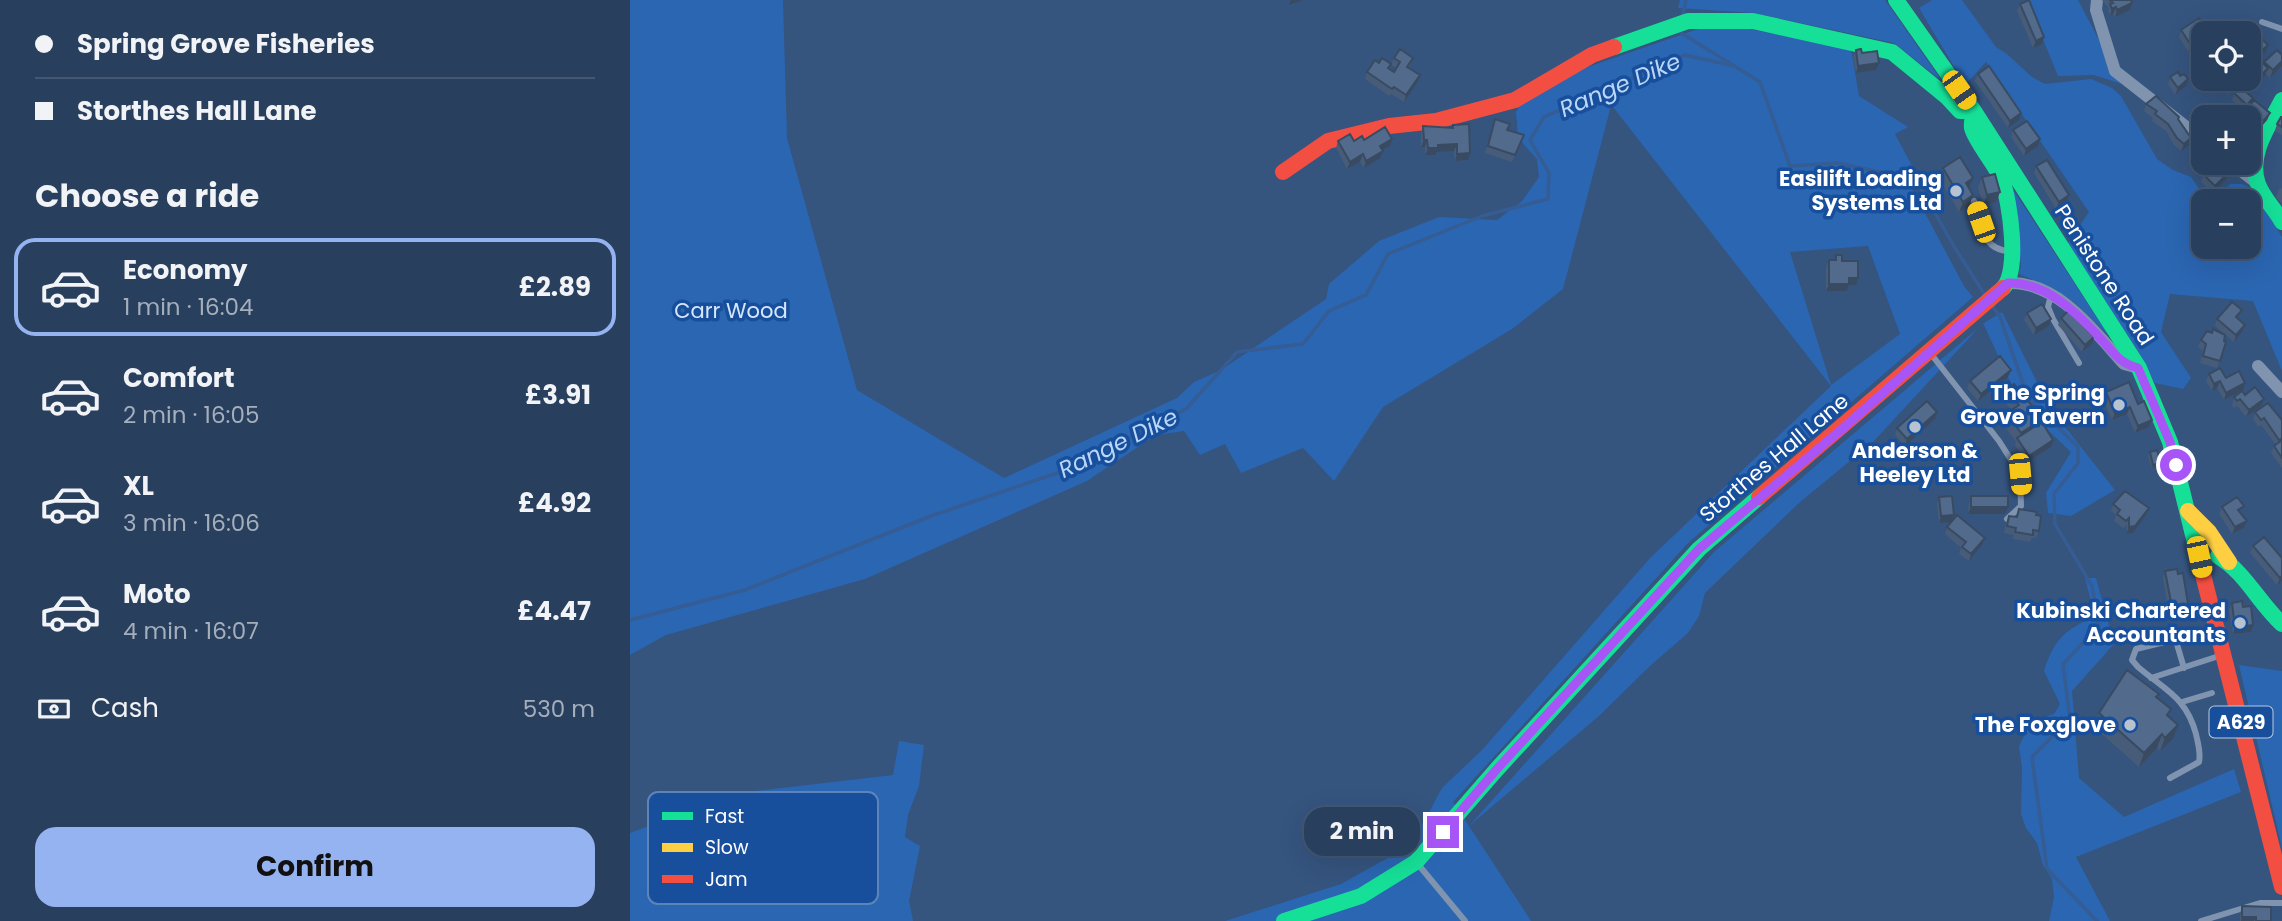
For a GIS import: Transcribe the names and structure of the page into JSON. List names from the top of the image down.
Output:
{
  "streets": {
    "main road": ["Penistone Road", "Storthes Hall Lane", "A629"]
  },
  "water": ["Range Dike"],
  "parks": ["Carr Wood"],
  "places": [
    "Easilift Loading Systems Ltd",
    "The Spring Grove Tavern",
    "Anderson & Heeley Ltd",
    "Kubinski Chartered Accountants",
    "The Foxglove"
  ],
  "legend": ["Fast", "Slow", "Jam"],
  "page": {
    "banner": ["Spring Grove Fisheries", "Storthes Hall Lane"],
    "map_buttons": ["+", "−"],
    "heading": "Choose a ride",
    "list": [
      {
        "name": "Economy",
        "note": "1 min · 16:04",
        "value": "£2.89"
      },
      {
        "name": "Comfort",
        "note": "2 min · 16:05",
        "value": "£3.91"
      },
      {
        "name": "XL",
        "note": "3 min · 16:06",
        "value": "£4.92"
      },
      {
        "name": "Moto",
        "note": "4 min · 16:07",
        "value": "£4.47"
      }
    ],
    "pay": ["Cash", "530 m"],
    "bubble": "2 min",
    "buttons": "Confirm"
  }
}
